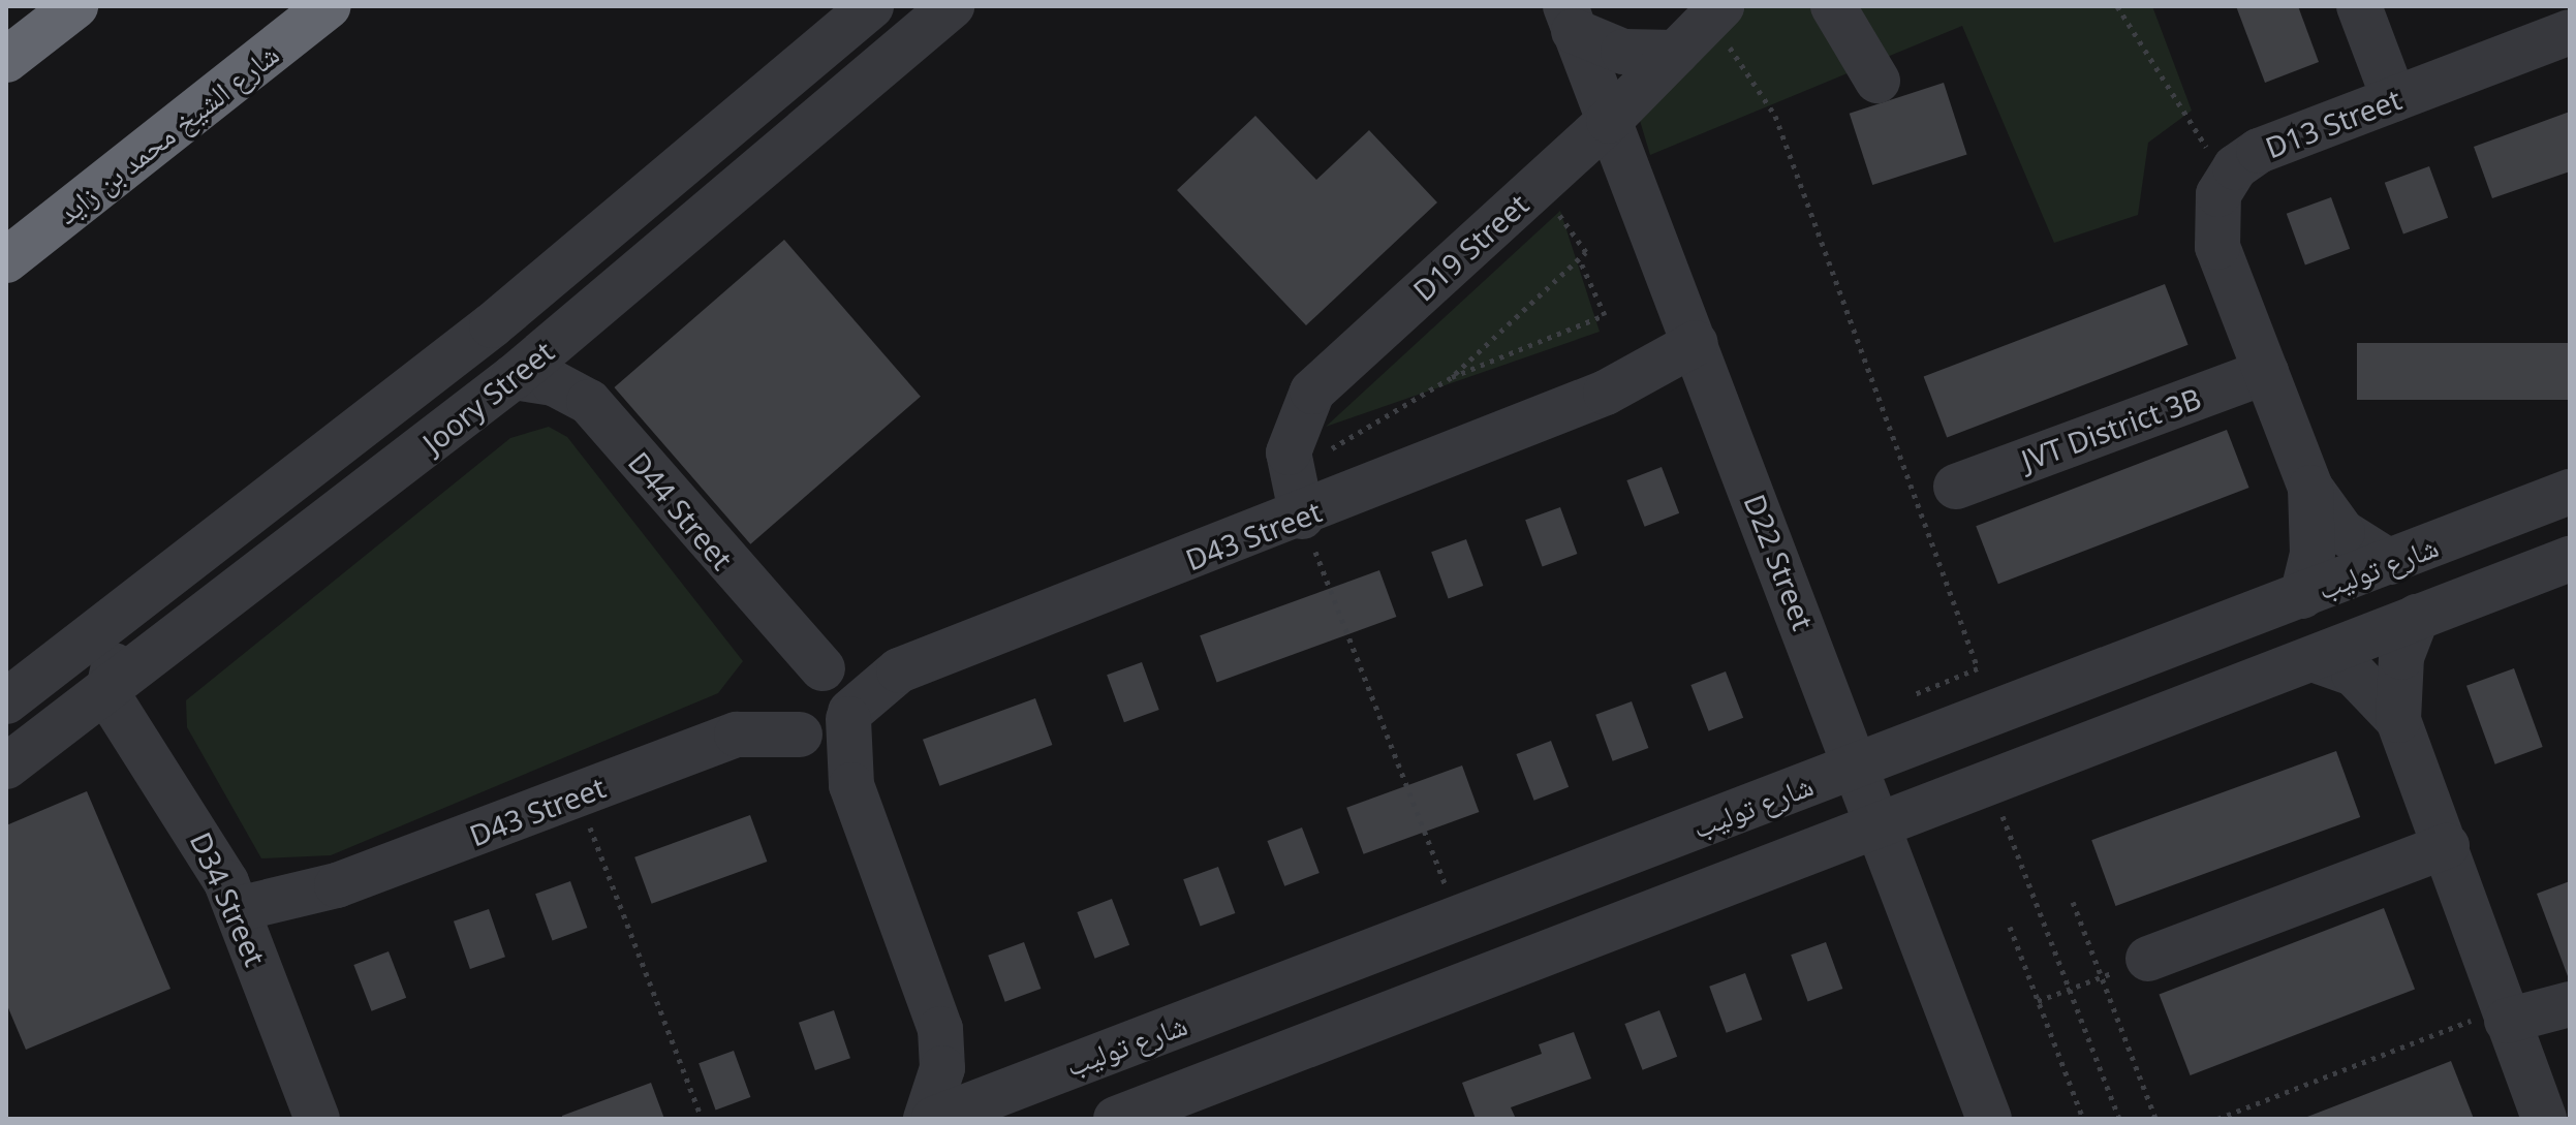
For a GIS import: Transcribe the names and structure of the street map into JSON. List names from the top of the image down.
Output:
{
  "streets": {
    "highway": ["شارع الشيخ محمد بن زايد"],
    "street": [
      "D13 Street",
      "D19 Street",
      "Joory Street",
      "JVT District 3B",
      "D44 Street",
      "D43 Street",
      "D22 Street",
      "شارع توليب",
      "D34 Street"
    ]
  },
  "crossings": [
    ["D19 Street", "D43 Street"],
    ["D19 Street", "D22 Street"],
    ["Joory Street", "D44 Street"],
    ["Joory Street", "D34 Street"],
    ["D44 Street", "D43 Street"],
    ["D44 Street", "شارع توليب"],
    ["D43 Street", "D22 Street"],
    ["D43 Street", "D34 Street"],
    ["D22 Street", "شارع توليب"]
  ]
}
